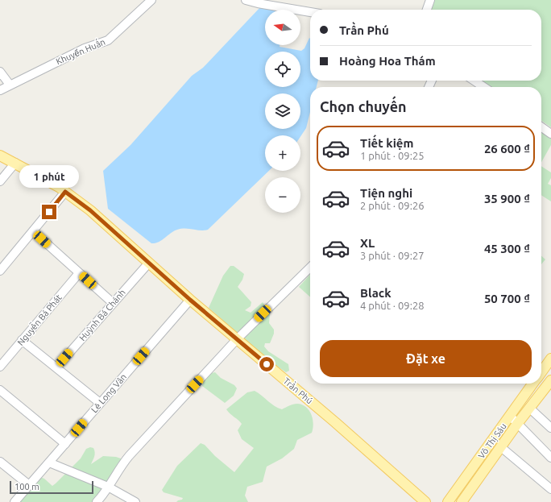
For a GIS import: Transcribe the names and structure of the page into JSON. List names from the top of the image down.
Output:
{
  "streets": {
    "main road": ["Trần Phú", "Võ Thị Sáu"],
    "street": [
      "Khuyển Huấn",
      "Huỳnh Bá Chánh",
      "Nguyễn Bá Phát",
      "Lê Long Vân"
    ]
  },
  "crossings": [
    ["Huỳnh Bá Chánh", "Trần Phú"],
    ["Trần Phú", "Lê Long Vân"]
  ],
  "scale_bar": "100 m",
  "north": "left",
  "page": {
    "map_buttons": ["+", "−"],
    "banner": ["Trần Phú", "Hoàng Hoa Thám"],
    "heading": "Chọn chuyến",
    "list": [
      {
        "name": "Tiết kiệm",
        "note": "1 phút · 09:25",
        "value": "26 600 ₫"
      },
      {
        "name": "Tiện nghi",
        "note": "2 phút · 09:26",
        "value": "35 900 ₫"
      },
      {
        "name": "XL",
        "note": "3 phút · 09:27",
        "value": "45 300 ₫"
      },
      {
        "name": "Black",
        "note": "4 phút · 09:28",
        "value": "50 700 ₫"
      }
    ],
    "bubble": "1 phút",
    "buttons": "Đặt xe",
    "scale": "100 m"
  }
}
